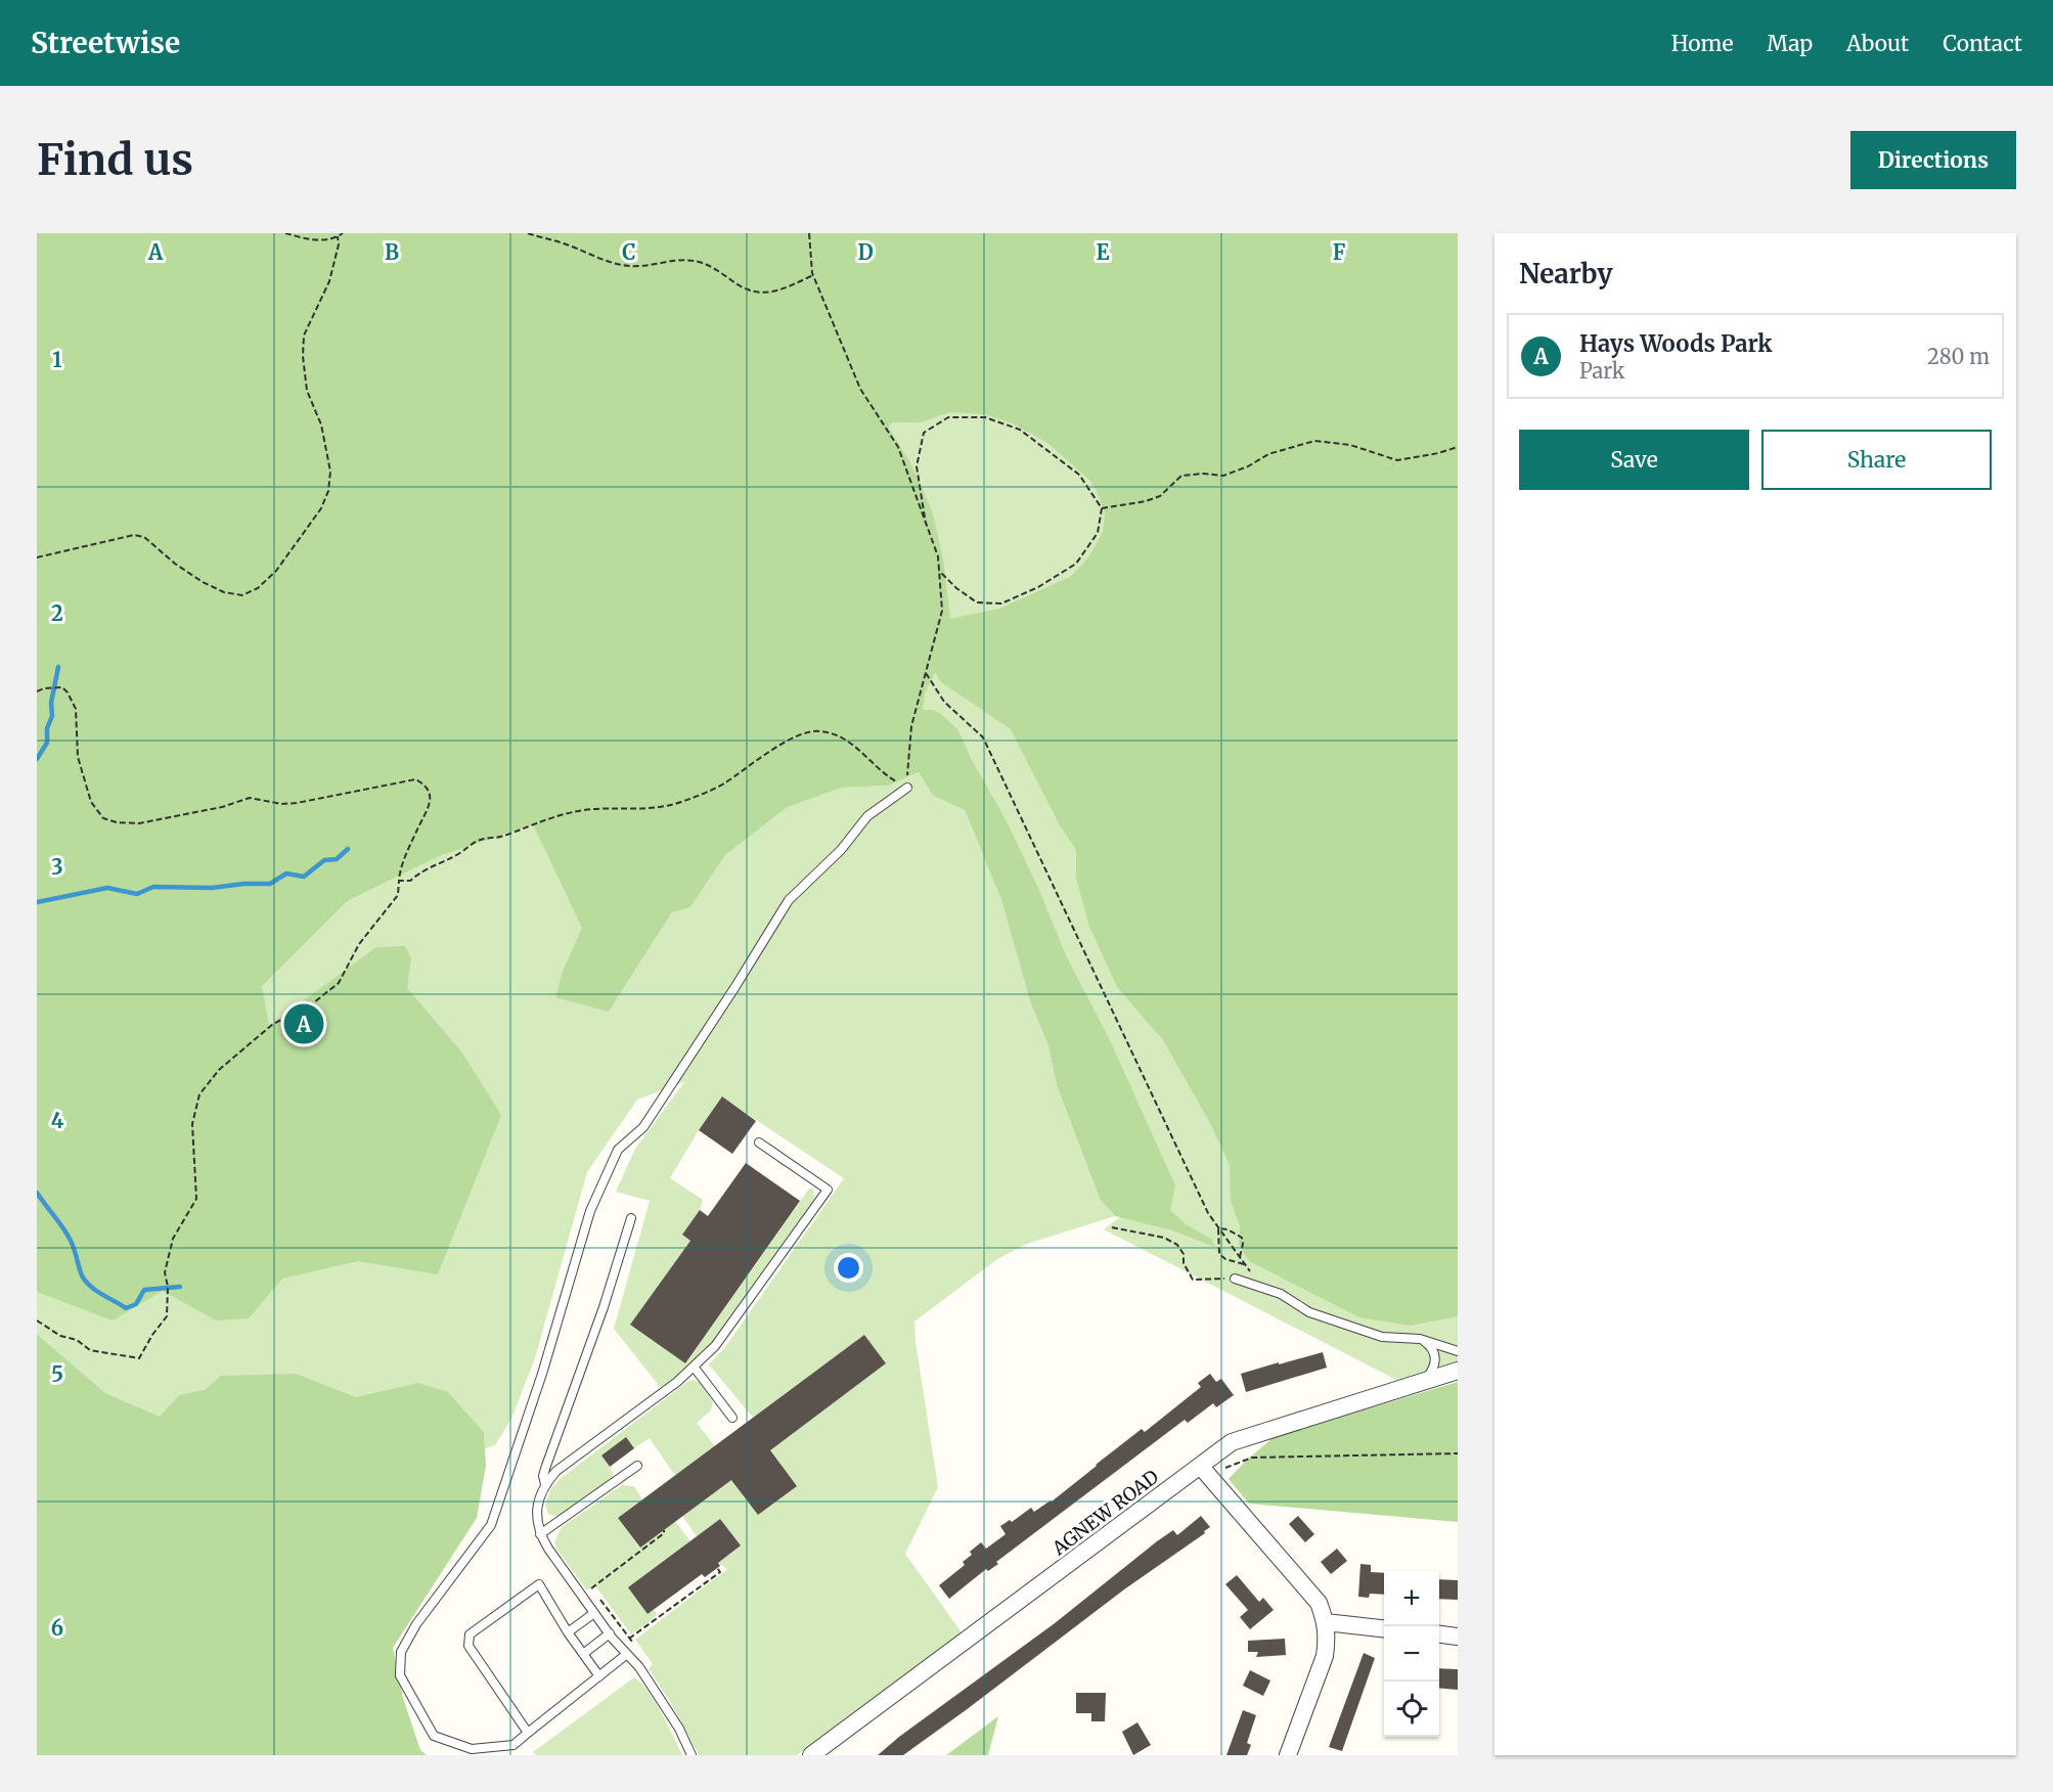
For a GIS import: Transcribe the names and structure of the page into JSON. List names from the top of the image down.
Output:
{
  "streets": {
    "street": ["AGNEW ROAD"]
  },
  "page": {
    "header": "Streetwise",
    "nav": [
      "Home",
      "Map",
      "About",
      "Contact"
    ],
    "buttons": [
      "Directions",
      ["Save", "Share"]
    ],
    "title": "Find us",
    "heading": "Nearby",
    "list": [
      {
        "mark": "A",
        "name": "Hays Woods Park",
        "note": "Park",
        "value": "280 m"
      }
    ],
    "pins": "A",
    "map_buttons": ["+", "−"]
  },
  "grid": {
    "columns": [
      "A",
      "B",
      "C",
      "D",
      "E",
      "F"
    ],
    "rows": [
      "1",
      "2",
      "3",
      "4",
      "5",
      "6"
    ]
  }
}
